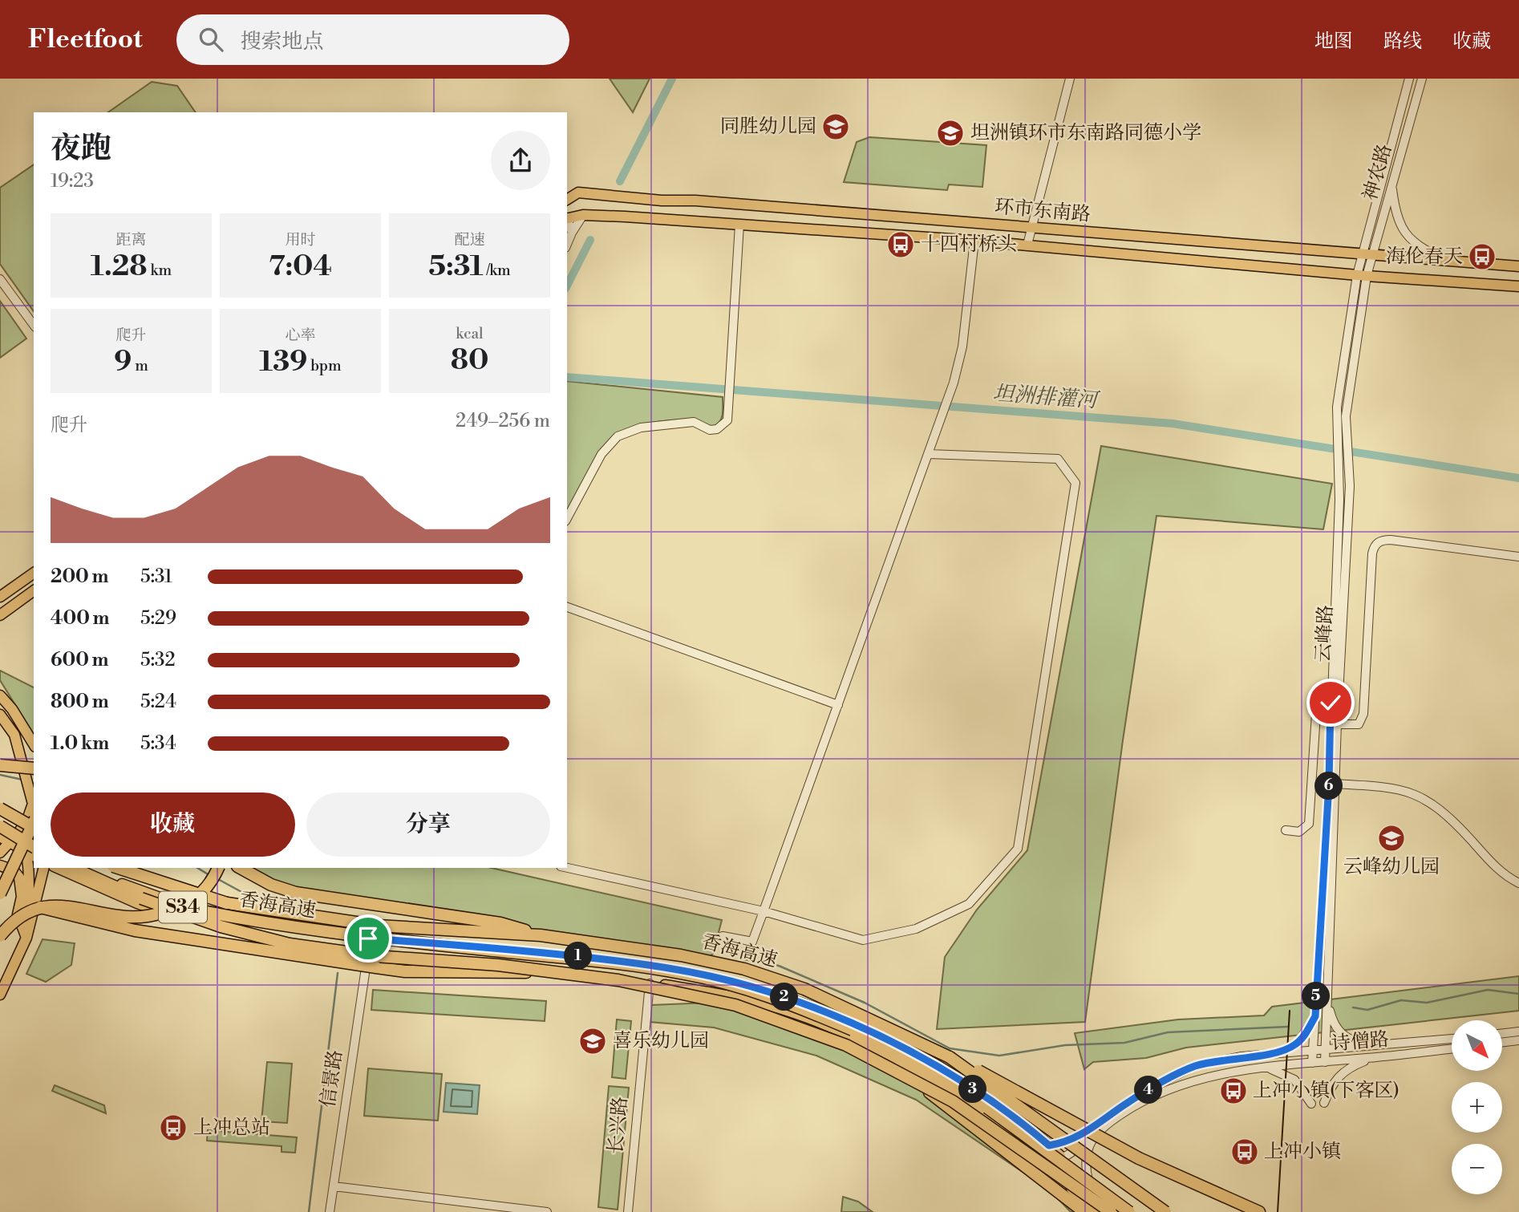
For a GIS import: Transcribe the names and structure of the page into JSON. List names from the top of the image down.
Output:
{
  "streets": {
    "highway": ["香海高速", "S34"],
    "main road": ["环市东南路"],
    "street": [
      "神农路",
      "云峰路",
      "诗僧路",
      "信景路",
      "长兴路"
    ]
  },
  "crossings": [
    ["神农路", "环市东南路"],
    ["神农路", "云峰路"],
    ["环市东南路", "云峰路"],
    ["云峰路", "诗僧路"]
  ],
  "water": ["坦洲排灌河"],
  "places": {
    "school or university": [
      "同胜幼儿园",
      "坦洲镇环市东南路同德小学",
      "云峰幼儿园",
      "喜乐幼儿园"
    ],
    "bus stop": [
      "十四村桥头",
      "海伦春天",
      "上冲小镇(下客区)",
      "上冲总站",
      "上冲小镇"
    ]
  },
  "north": "bottom right",
  "page": {
    "header": "Fleetfoot",
    "search": "搜索地点",
    "nav": ["地图", "路线", "收藏"],
    "heading": ["夜跑", "19:23"],
    "stats": [
      ["距离", "1.28 km"],
      ["用时", "7:04"],
      ["配速", "5:31 /km"],
      ["爬升", "9 m"],
      ["心率", "139 bpm"],
      ["kcal", "80"]
    ],
    "chart": ["爬升", "249–256 m"],
    "list": [
      {
        "name": "200 m",
        "note": "5:31"
      },
      {
        "name": "400 m",
        "note": "5:29"
      },
      {
        "name": "600 m",
        "note": "5:32"
      },
      {
        "name": "800 m",
        "note": "5:24"
      },
      {
        "name": "1.0 km",
        "note": "5:34"
      }
    ],
    "pins": [
      "6",
      "1",
      "5",
      "2",
      "3",
      "4"
    ],
    "buttons": ["收藏", "分享"],
    "map_buttons": ["+", "−"]
  }
}
